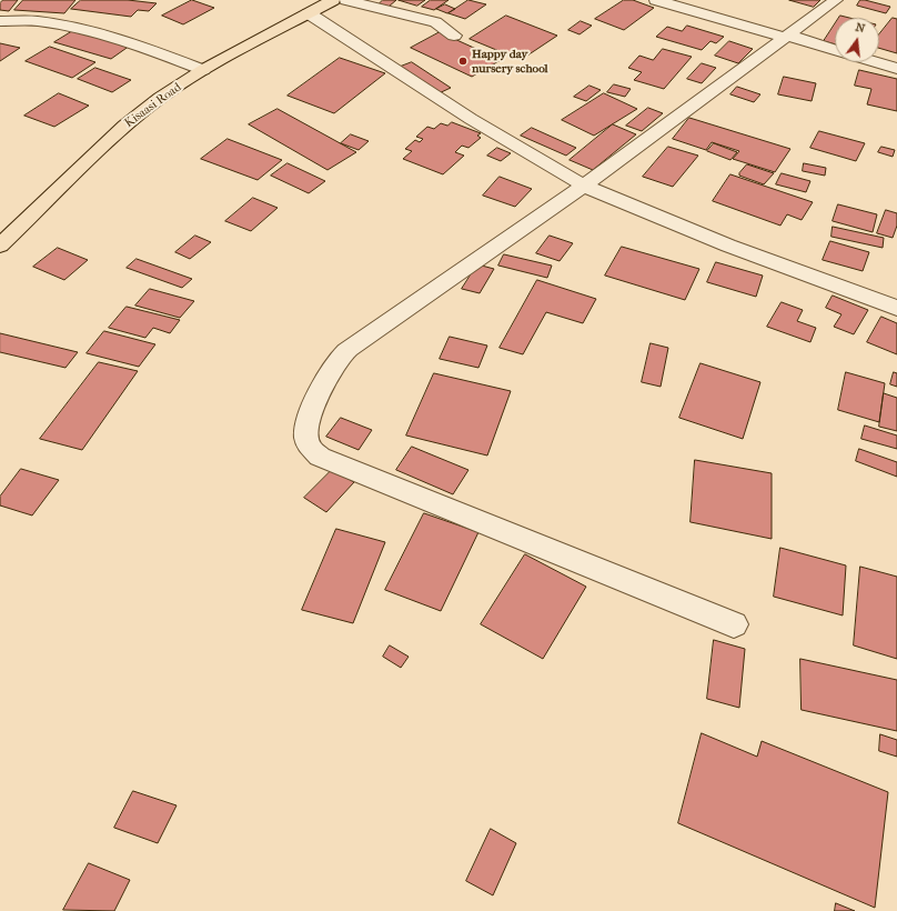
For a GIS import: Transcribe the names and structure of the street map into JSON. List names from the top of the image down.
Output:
{
  "streets": {
    "main road": ["Kisaasi Road"]
  },
  "places": ["Happy day nursery school"],
  "north": "top"
}
